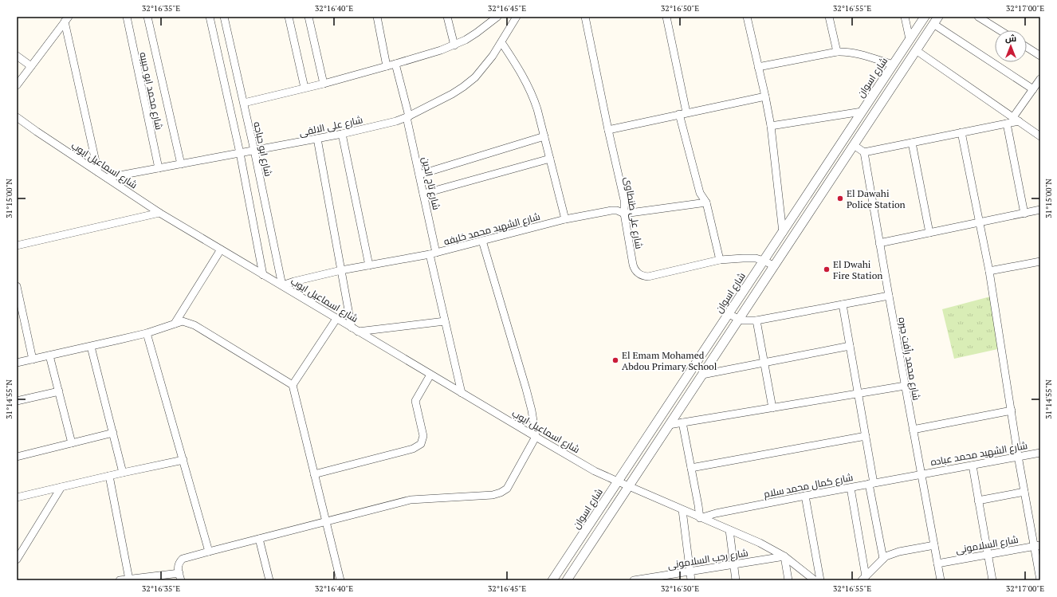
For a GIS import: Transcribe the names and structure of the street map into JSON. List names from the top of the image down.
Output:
{
  "streets": {
    "street": [
      "شارع اسوان",
      "شارع محمد ابو حبيبه",
      "شارع على الالفى",
      "شارع ابو حباجه",
      "شارع اسماعيل ايوب",
      "شارع تاج الدين",
      "شارع على طنطاوى",
      "شارع الشهيد محمد خليفه",
      "شارع محمد رأفت جيره",
      "شارع الشهيد محمد عباده",
      "شارع كمال محمد سلام",
      "شارع السلامونى",
      "شارع رجب السلامونى"
    ]
  },
  "crossings": [
    ["شارع اسوان", "شارع اسماعيل ايوب"],
    ["شارع اسوان", "شارع على طنطاوى"],
    ["شارع محمد ابو حبيبه", "شارع على الالفى"],
    ["شارع على الالفى", "شارع ابو حباجه"],
    ["شارع على الالفى", "شارع اسماعيل ايوب"],
    ["شارع على الالفى", "شارع تاج الدين"],
    ["شارع ابو حباجه", "شارع اسماعيل ايوب"],
    ["شارع ابو حباجه", "شارع الشهيد محمد خليفه"],
    ["شارع اسماعيل ايوب", "شارع تاج الدين"],
    ["شارع اسماعيل ايوب", "شارع الشهيد محمد خليفه"],
    ["شارع اسماعيل ايوب", "شارع كمال محمد سلام"],
    ["شارع اسماعيل ايوب", "شارع رجب السلامونى"],
    ["شارع تاج الدين", "شارع الشهيد محمد خليفه"],
    ["شارع على طنطاوى", "شارع الشهيد محمد خليفه"],
    ["شارع محمد رأفت جيره", "شارع الشهيد محمد عباده"],
    ["شارع محمد رأفت جيره", "شارع كمال محمد سلام"],
    ["شارع محمد رأفت جيره", "شارع السلامونى"],
    ["شارع الشهيد محمد عباده", "شارع كمال محمد سلام"]
  ],
  "places": ["El Dawahi Police Station", "El Dwahi Fire Station", "El Emam Mohamed Abdou Primary School"],
  "north": "top",
  "coordinates": [
    "32°16'35\"E",
    "32°16'40\"E",
    "32°16'45\"E",
    "32°16'50\"E",
    "32°16'55\"E",
    "32°17'00\"E",
    "31°15'00\"N",
    "31°14'55\"N"
  ]
}
